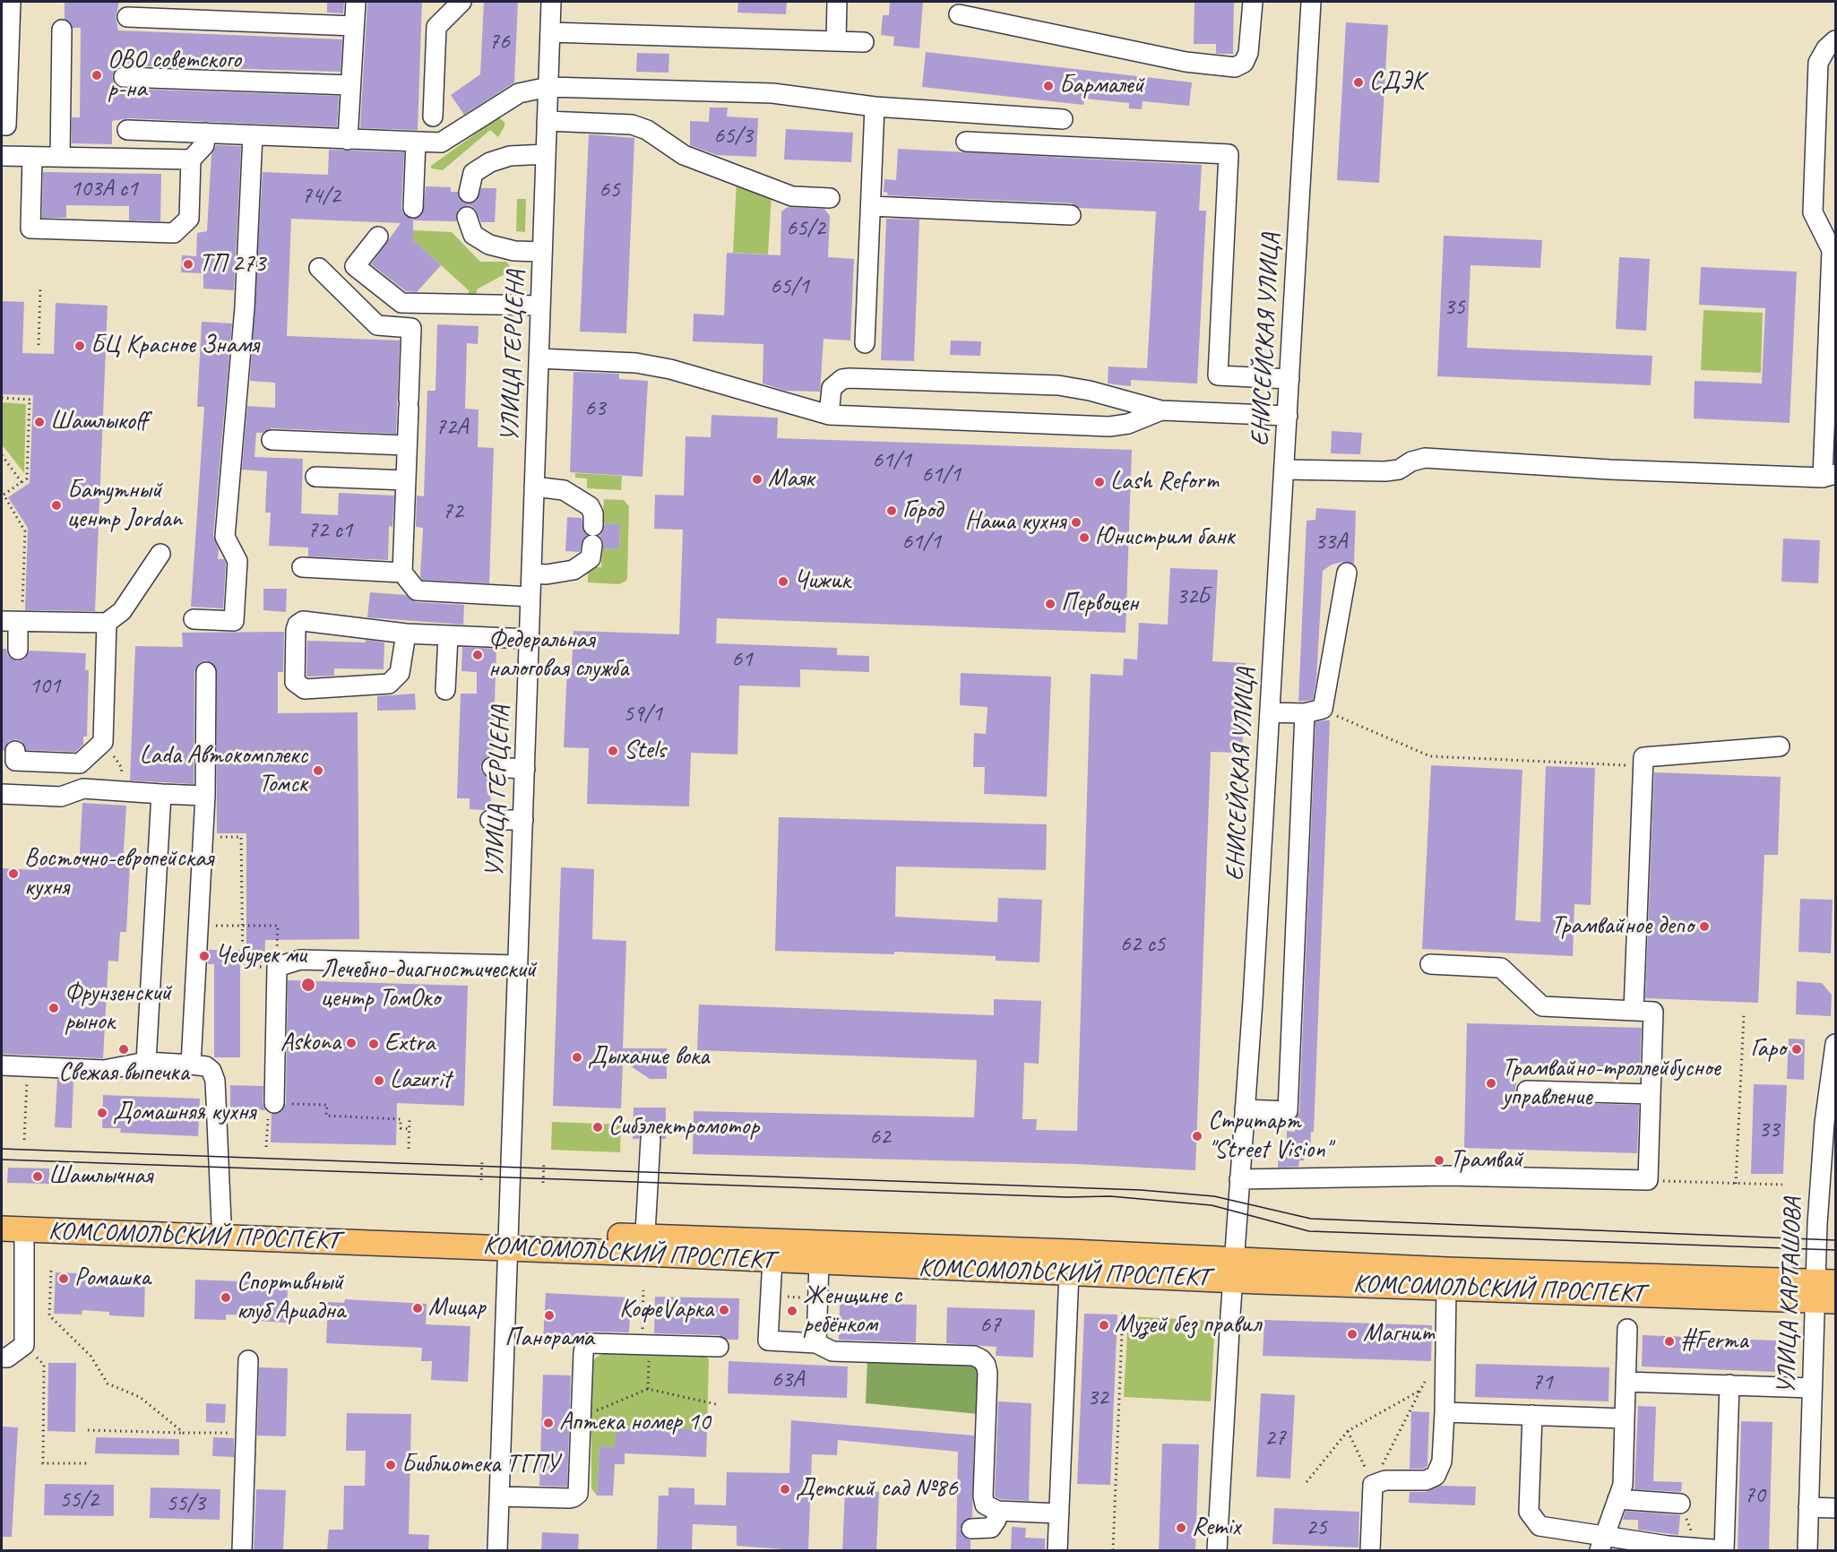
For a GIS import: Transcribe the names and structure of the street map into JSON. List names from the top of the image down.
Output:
{
  "streets": {
    "main road": ["КОМСОМОЛЬСКИЙ ПРОСПЕКТ"],
    "street": ["ЕНИСЕЙСКАЯ УЛИЦА", "УЛИЦА ГЕРЦЕНА", "УЛИЦА КАРТАШОВА"]
  },
  "crossings": [
    ["ЕНИСЕЙСКАЯ УЛИЦА", "КОМСОМОЛЬСКИЙ ПРОСПЕКТ"],
    ["УЛИЦА ГЕРЦЕНА", "КОМСОМОЛЬСКИЙ ПРОСПЕКТ"],
    ["КОМСОМОЛЬСКИЙ ПРОСПЕКТ", "УЛИЦА КАРТАШОВА"]
  ],
  "places": [
    "ОВО советского р-на",
    "СДЭК",
    "Бармалей",
    "ТП 273",
    "БЦ Красное Знамя",
    "Шашлыкoff",
    "Маяк",
    "Lash Reform",
    "Батутный центр Jordan",
    "Город",
    "Наша кухня",
    "Юнистрим банк",
    "Чижик",
    "Первоцен",
    "Федеральная налоговая служба",
    "Stels",
    "Lada Автокомплекс Томск",
    "Восточно-европейская кухня",
    "Трамвайное депо",
    "Чебурек ми",
    "Лечебно-диагностический центр ТомОко",
    "Фрунзенский рынок",
    "Askona",
    "Extra",
    "Свежая выпечка",
    "Гаро",
    "Дыхание вока",
    "Lazurit",
    "Трамвайно-троллейбусное управление",
    "Домашняя кухня",
    "Сибэлектромотор",
    "Стритарт \"Street Vision\"",
    "Трамвай",
    "Шашлычная",
    "Ромашка",
    "Спортивный клуб Ариадна",
    "Мицар",
    "КофеVарка",
    "Женщине с ребёнком",
    "Панорама",
    "Музей без правил",
    "Магнит",
    "#Ferma",
    "Аптека номер 10",
    "Библиотека ТГПУ",
    "Детский сад №86",
    "Remix"
  ],
  "house_numbers": [
    "76",
    "65/3",
    "103А с1",
    "65",
    "74/2",
    "65/2",
    "65/1",
    "35",
    "63",
    "72А",
    "61/1",
    "61/1",
    "72",
    "72 с1",
    "61/1",
    "33А",
    "32Б",
    "61",
    "101",
    "59/1",
    "62 с5",
    "33",
    "62",
    "67",
    "63А",
    "71",
    "32",
    "27",
    "70",
    "55/2",
    "55/3",
    "25"
  ]
}
